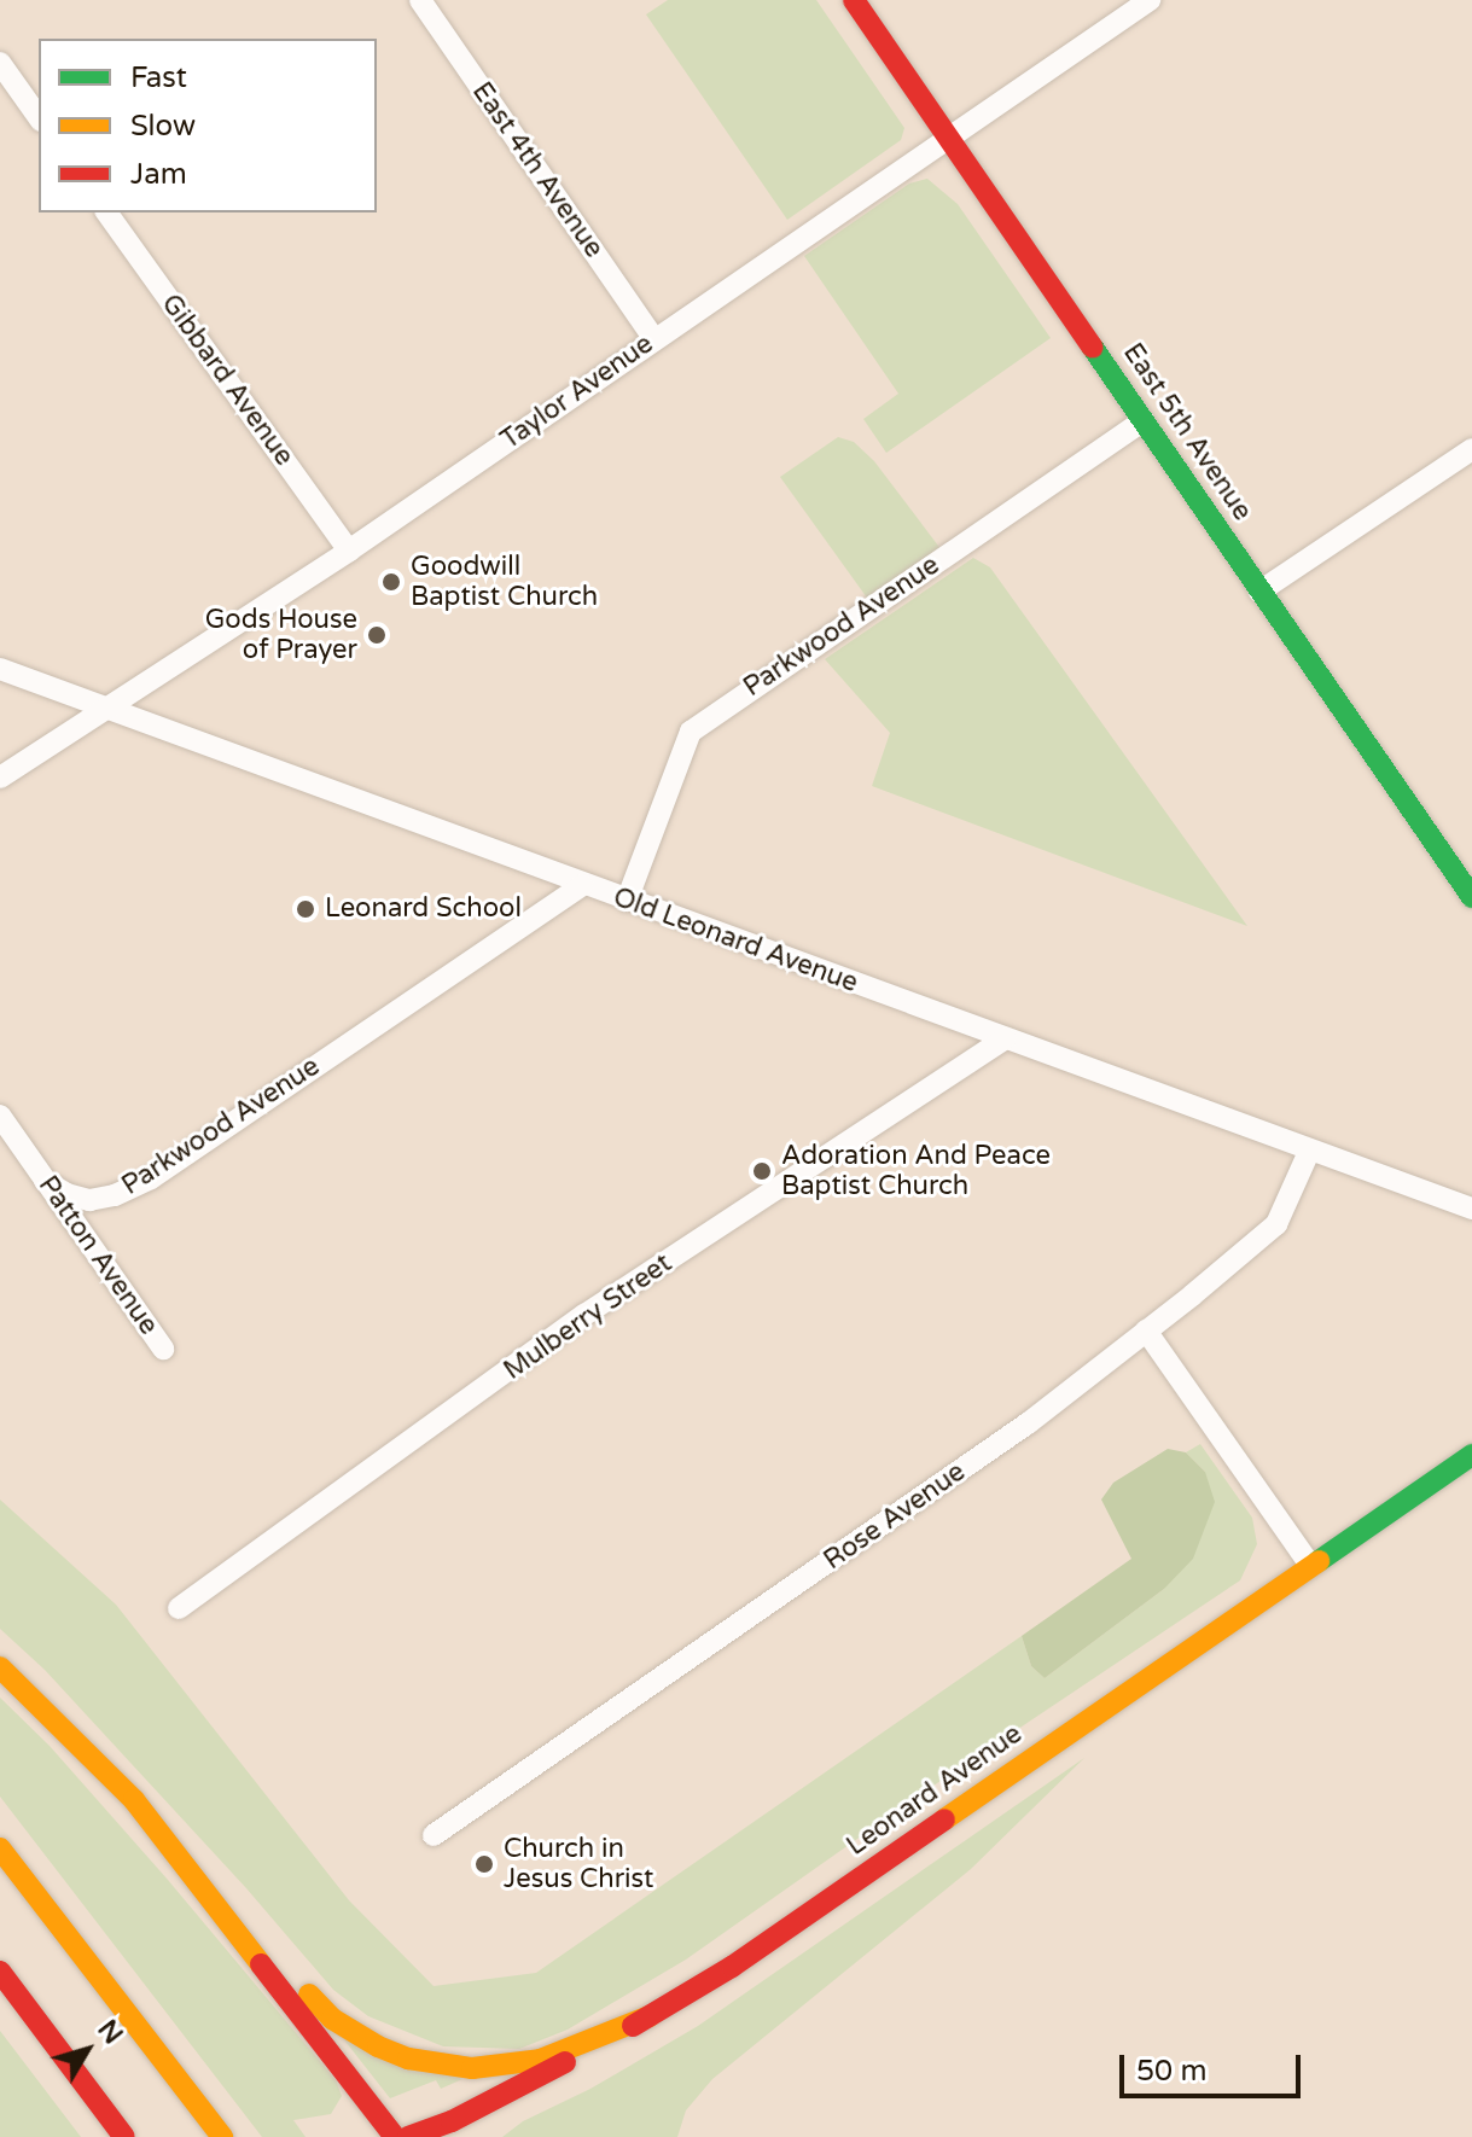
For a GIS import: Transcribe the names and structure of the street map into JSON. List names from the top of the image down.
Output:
{
  "streets": {
    "main road": ["East 5th Avenue", "Leonard Avenue"],
    "street": [
      "East 4th Avenue",
      "Gibbard Avenue",
      "Taylor Avenue",
      "Parkwood Avenue",
      "Old Leonard Avenue",
      "Patton Avenue",
      "Mulberry Street",
      "Rose Avenue"
    ]
  },
  "crossings": [
    ["East 4th Avenue", "Taylor Avenue"],
    ["Gibbard Avenue", "Taylor Avenue"],
    ["Taylor Avenue", "East 5th Avenue"],
    ["Taylor Avenue", "Old Leonard Avenue"],
    ["East 5th Avenue", "Parkwood Avenue"],
    ["Parkwood Avenue", "Old Leonard Avenue"],
    ["Parkwood Avenue", "Patton Avenue"],
    ["Old Leonard Avenue", "Mulberry Street"],
    ["Old Leonard Avenue", "Rose Avenue"]
  ],
  "places": [
    "Goodwill Baptist Church",
    "Gods House of Prayer",
    "Leonard School",
    "Adoration And Peace Baptist Church",
    "Church in Jesus Christ"
  ],
  "legend": ["Fast", "Slow", "Jam"],
  "scale_bar": "50 m",
  "north": "top right"
}
